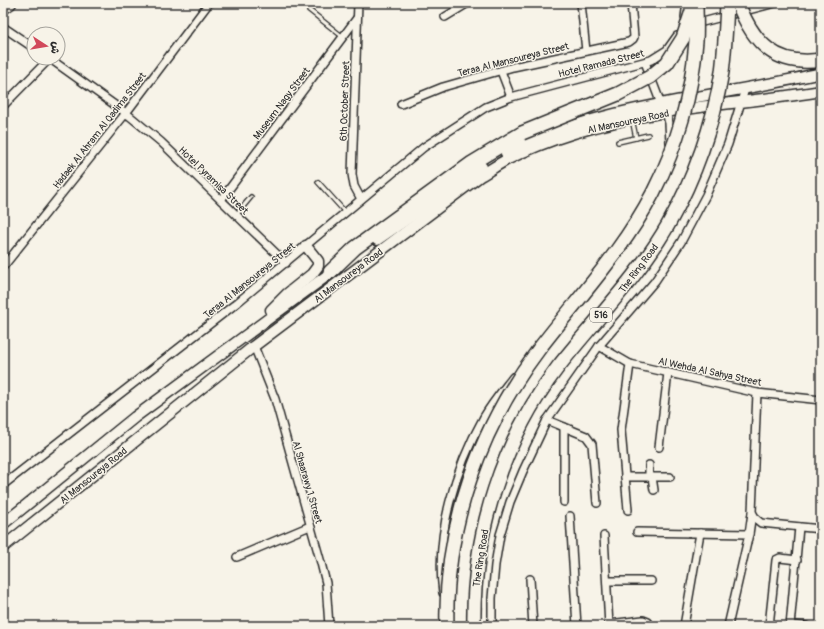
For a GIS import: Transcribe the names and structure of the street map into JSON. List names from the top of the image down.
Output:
{
  "streets": {
    "highway": ["The Ring Road", "516"],
    "main road": ["Al Mansoureya Road"],
    "street": [
      "Teraa Al Mansoureya Street",
      "Hotel Ramada Street",
      "6th October Street",
      "Museum Nagy Street",
      "Hadaek Al Ahram Al Qadima Street",
      "Hotel Pyramisa Street",
      "Al Wehda Al Sahya Street",
      "Al Shaarawy 1 Street"
    ]
  },
  "crossings": [
    ["Teraa Al Mansoureya Street", "Hotel Ramada Street"],
    ["Teraa Al Mansoureya Street", "6th October Street"],
    ["Teraa Al Mansoureya Street", "Hotel Pyramisa Street"],
    ["6th October Street", "Museum Nagy Street"],
    ["Museum Nagy Street", "Hotel Pyramisa Street"],
    ["Al Mansoureya Road", "Al Shaarawy 1 Street"],
    ["Hadaek Al Ahram Al Qadima Street", "Hotel Pyramisa Street"]
  ],
  "north": "right"
}
